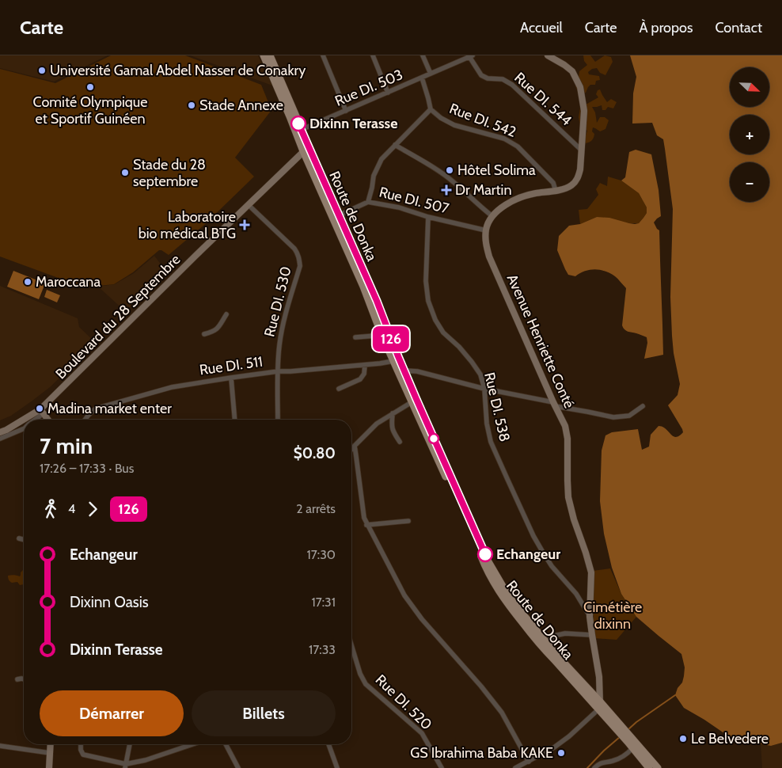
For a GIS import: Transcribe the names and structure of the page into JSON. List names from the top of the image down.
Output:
{
  "streets": {
    "main road": ["Route de Donka", "Boulevard du 28 Septembre", "Avenue Henriette Conté"],
    "street": [
      "Rue DI. 503",
      "Rue DI. 544",
      "Rue DI. 542",
      "Rue DI. 507",
      "Rue DI. 530",
      "Rue DI. 511",
      "Rue DI. 538",
      "Rue DI. 520"
    ]
  },
  "crossings": [
    ["Rue DI. 503", "Rue DI. 544"],
    ["Rue DI. 503", "Route de Donka"],
    ["Rue DI. 544", "Avenue Henriette Conté"],
    ["Rue DI. 542", "Avenue Henriette Conté"],
    ["Rue DI. 507", "Route de Donka"],
    ["Rue DI. 507", "Avenue Henriette Conté"],
    ["Rue DI. 507", "Rue DI. 538"],
    ["Route de Donka", "Boulevard du 28 Septembre"],
    ["Route de Donka", "Avenue Henriette Conté"],
    ["Route de Donka", "Rue DI. 511"],
    ["Rue DI. 530", "Boulevard du 28 Septembre"],
    ["Rue DI. 530", "Rue DI. 511"],
    ["Avenue Henriette Conté", "Rue DI. 538"]
  ],
  "parks": ["Cimétière dixinn"],
  "places": {
    "other": [
      "Université Gamal Abdel Nasser de Conakry",
      "Comité Olympique et Sportif Guinéen",
      "Stade Annexe",
      "Dixinn Terasse",
      "Hôtel Solima",
      "Stade du 28 septembre",
      "Maroccana",
      "Madina market enter",
      "Echangeur",
      "Le Belvedere",
      "GS Ibrahima Baba KAKE"
    ],
    "health": ["Dr Martin", "Laboratoire bio médical BTG"]
  },
  "lines": ["bus line 126"],
  "north": "bottom right",
  "page": {
    "header": "Carte",
    "nav": [
      "Accueil",
      "Carte",
      "À propos",
      "Contact"
    ],
    "on_map": "126",
    "map_buttons": ["+", "−"],
    "heading": ["7 min", "17:26 – 17:33 · Bus", "$0.80"],
    "legs": ["4", "126", "2 arrêts"],
    "list": [
      {
        "name": "Echangeur",
        "value": "17:30"
      },
      {
        "name": "Dixinn Oasis",
        "value": "17:31"
      },
      {
        "name": "Dixinn Terasse",
        "value": "17:33"
      }
    ],
    "buttons": ["Démarrer", "Billets"]
  }
}
